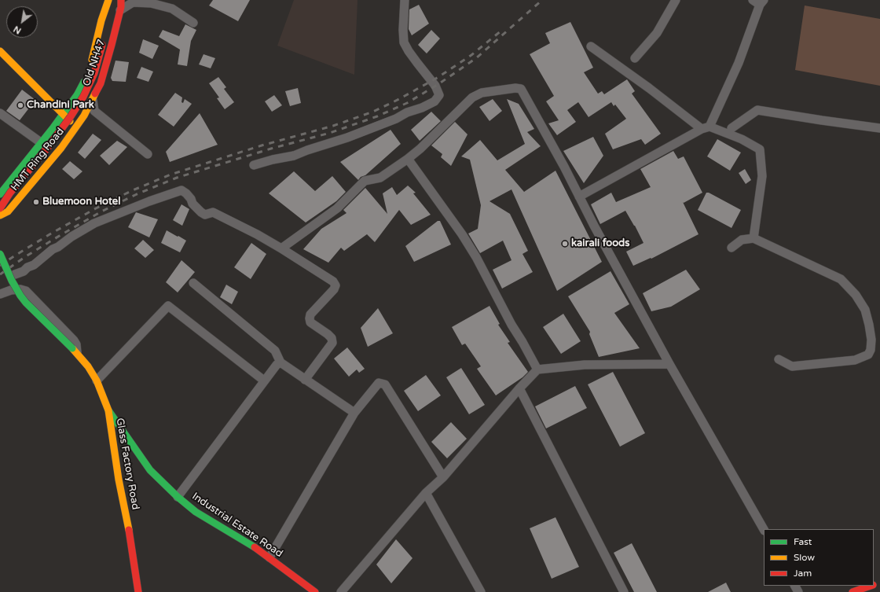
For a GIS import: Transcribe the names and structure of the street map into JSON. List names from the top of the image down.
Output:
{
  "streets": {
    "main road": [
      "Old NH47",
      "HMT Ring Road",
      "Glass Factory Road",
      "Industrial Estate Road"
    ]
  },
  "crossings": [
    ["Old NH47", "HMT Ring Road"],
    ["Glass Factory Road", "Industrial Estate Road"]
  ],
  "places": ["Chandini Park", "Bluemoon Hotel", "kairali foods"],
  "legend": ["Fast", "Slow", "Jam"],
  "north": "bottom left"
}
